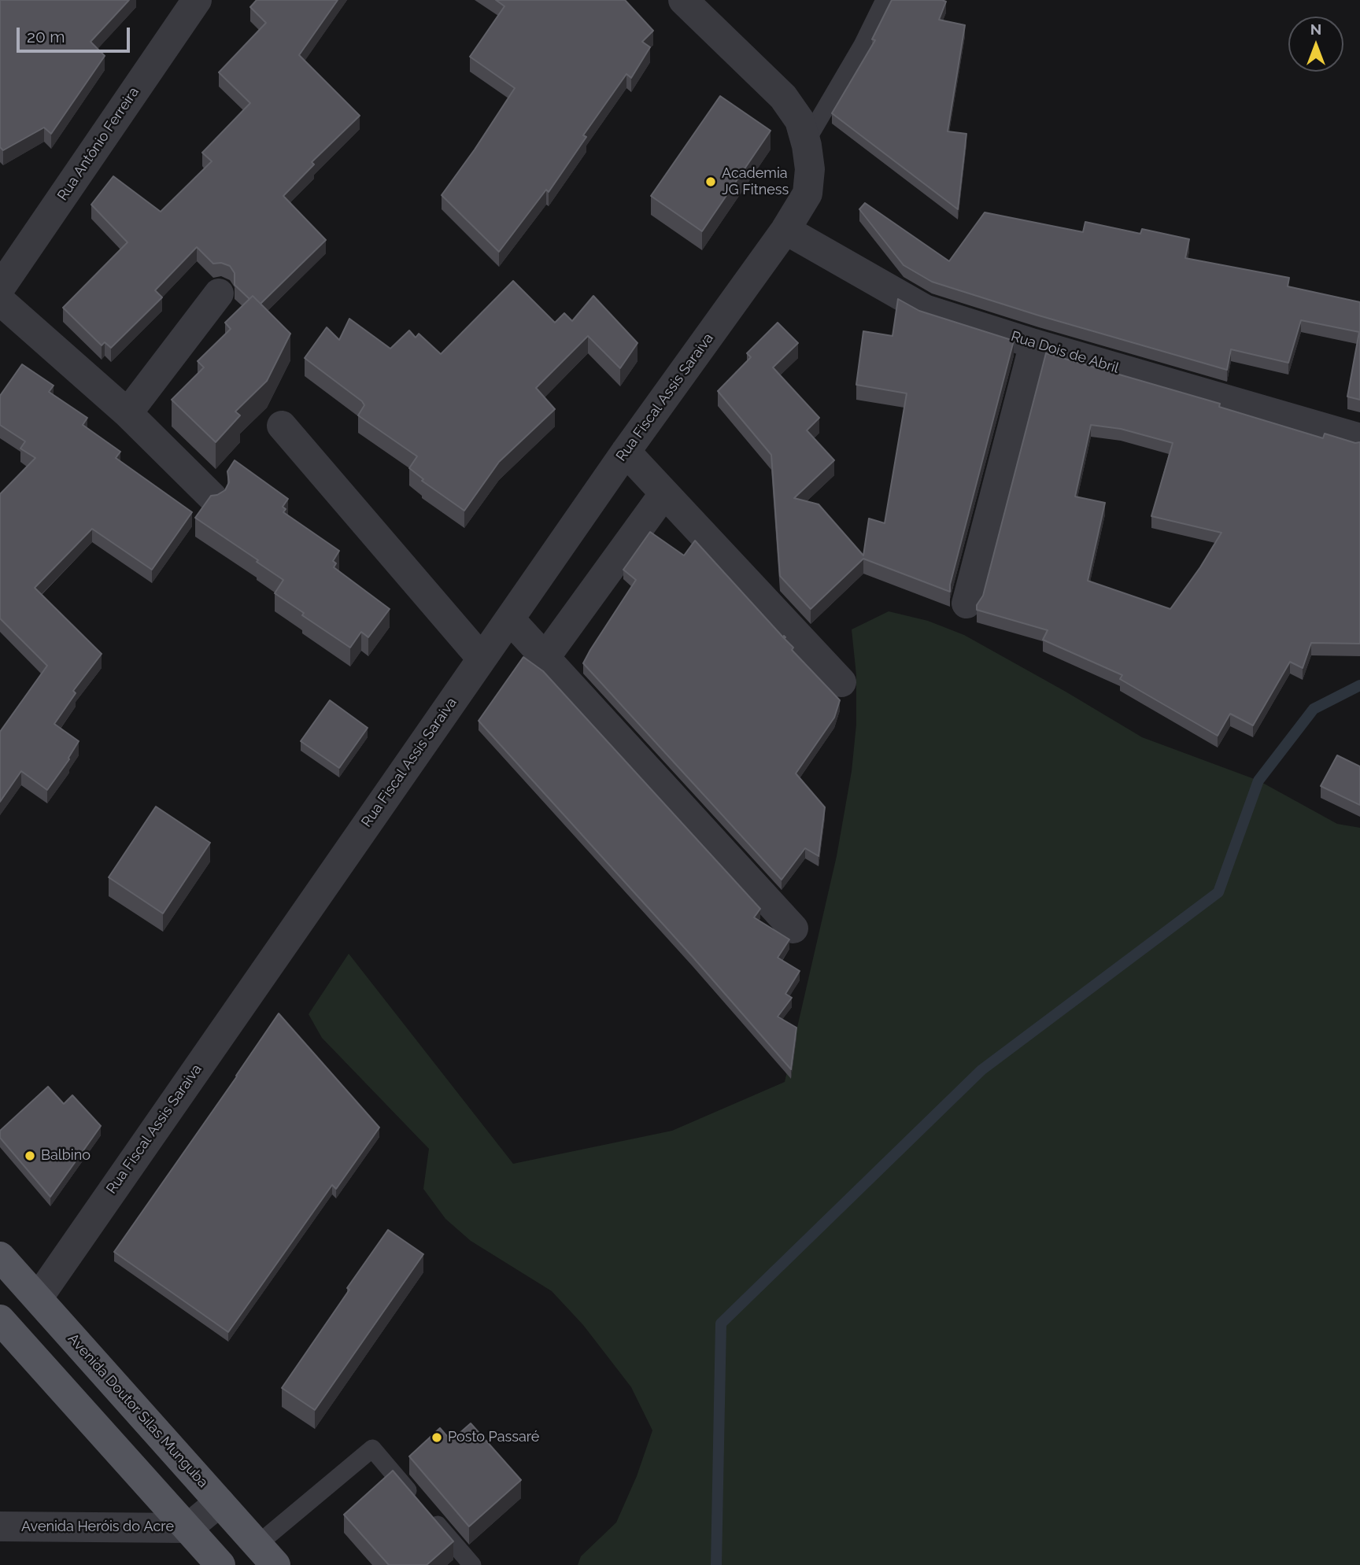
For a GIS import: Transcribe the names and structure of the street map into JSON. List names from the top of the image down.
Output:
{
  "streets": {
    "main road": ["Avenida Doutor Silas Munguba"],
    "street": [
      "Rua Antônio Ferreira",
      "Rua Dois de Abril",
      "Rua Fiscal Assis Saraiva",
      "Avenida Heróis do Acre"
    ]
  },
  "crossings": [
    ["Rua Dois de Abril", "Rua Fiscal Assis Saraiva"],
    ["Rua Fiscal Assis Saraiva", "Avenida Doutor Silas Munguba"],
    ["Avenida Doutor Silas Munguba", "Avenida Heróis do Acre"]
  ],
  "places": ["Academia JG Fitness", "Balbino", "Posto Passaré"],
  "scale_bar": "20 m",
  "north": "top"
}
